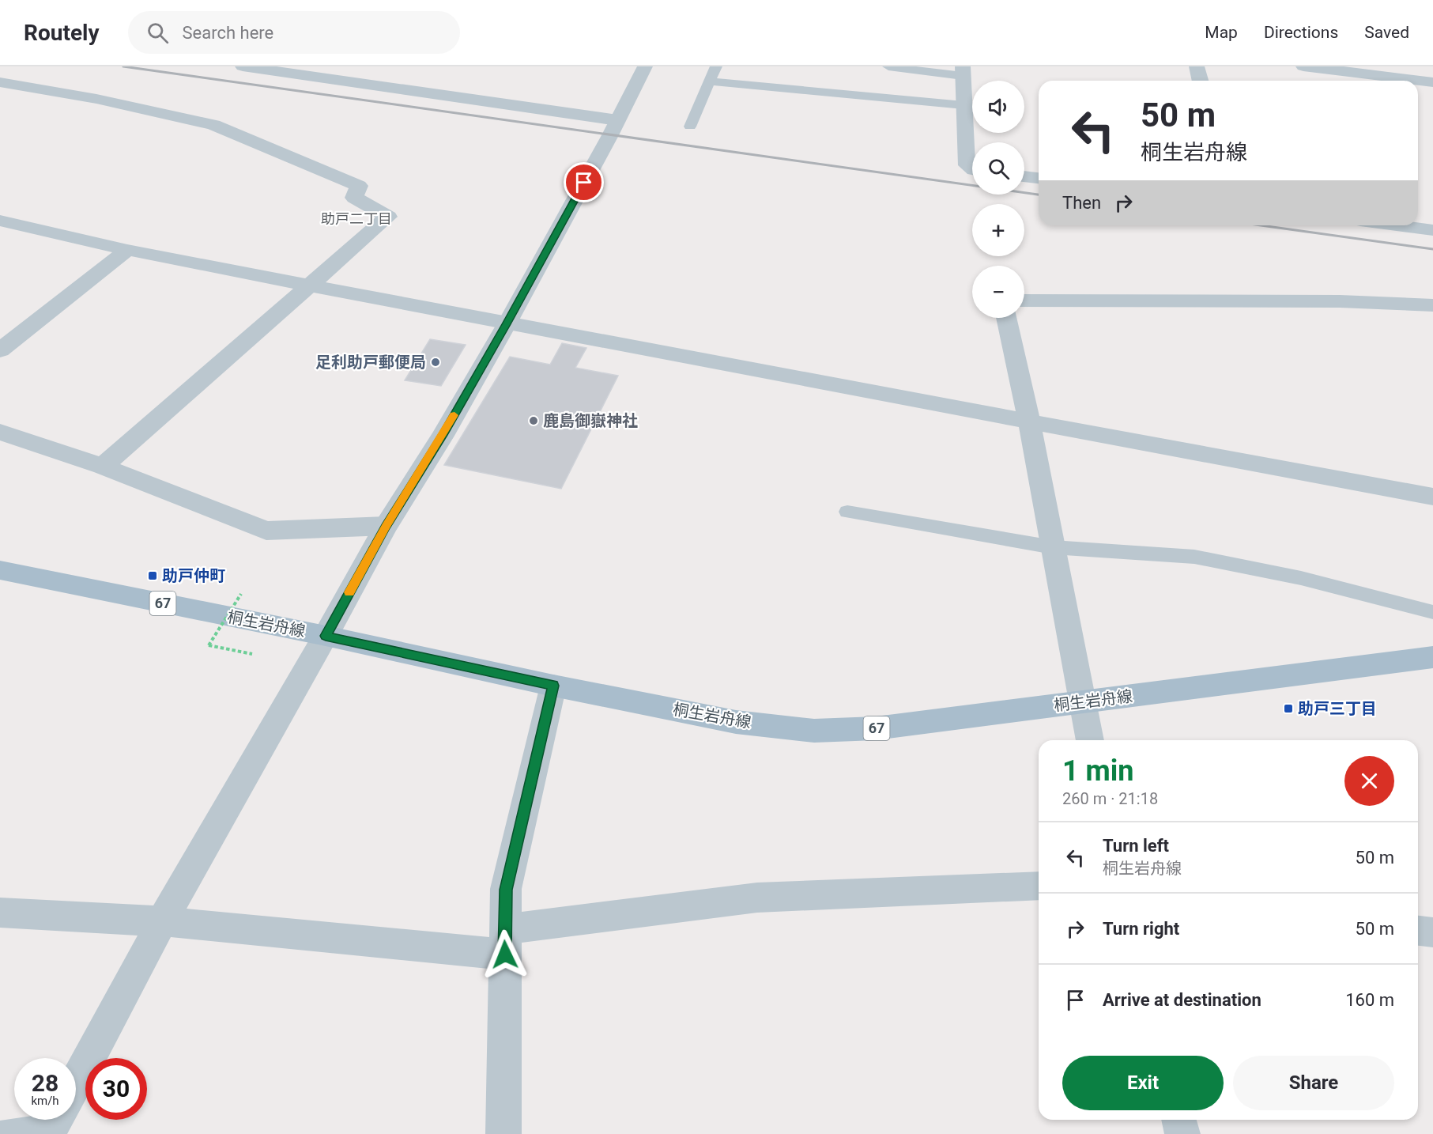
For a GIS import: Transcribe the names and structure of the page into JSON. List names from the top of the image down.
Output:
{
  "streets": {
    "main road": ["67", "桐生岩舟線"]
  },
  "districts": ["助戸二丁目"],
  "places": {
    "other": ["足利助戸郵便局", "鹿島御嶽神社"],
    "transit": ["助戸仲町", "助戸三丁目"]
  },
  "page": {
    "header": "Routely",
    "search": "Search here",
    "nav": ["Map", "Directions", "Saved"],
    "map_buttons": ["+", "−"],
    "turn": ["50 m", "桐生岩舟線"],
    "then": "Then",
    "heading": ["1 min", "260 m · 21:18"],
    "list": [
      {
        "name": "Turn left",
        "note": "桐生岩舟線",
        "value": "50 m"
      },
      {
        "name": "Turn right",
        "value": "50 m"
      },
      {
        "name": "Arrive at destination",
        "value": "160 m"
      }
    ],
    "buttons": ["Exit", "Share"],
    "speed": "28 km/h",
    "limit": "30"
  }
}
